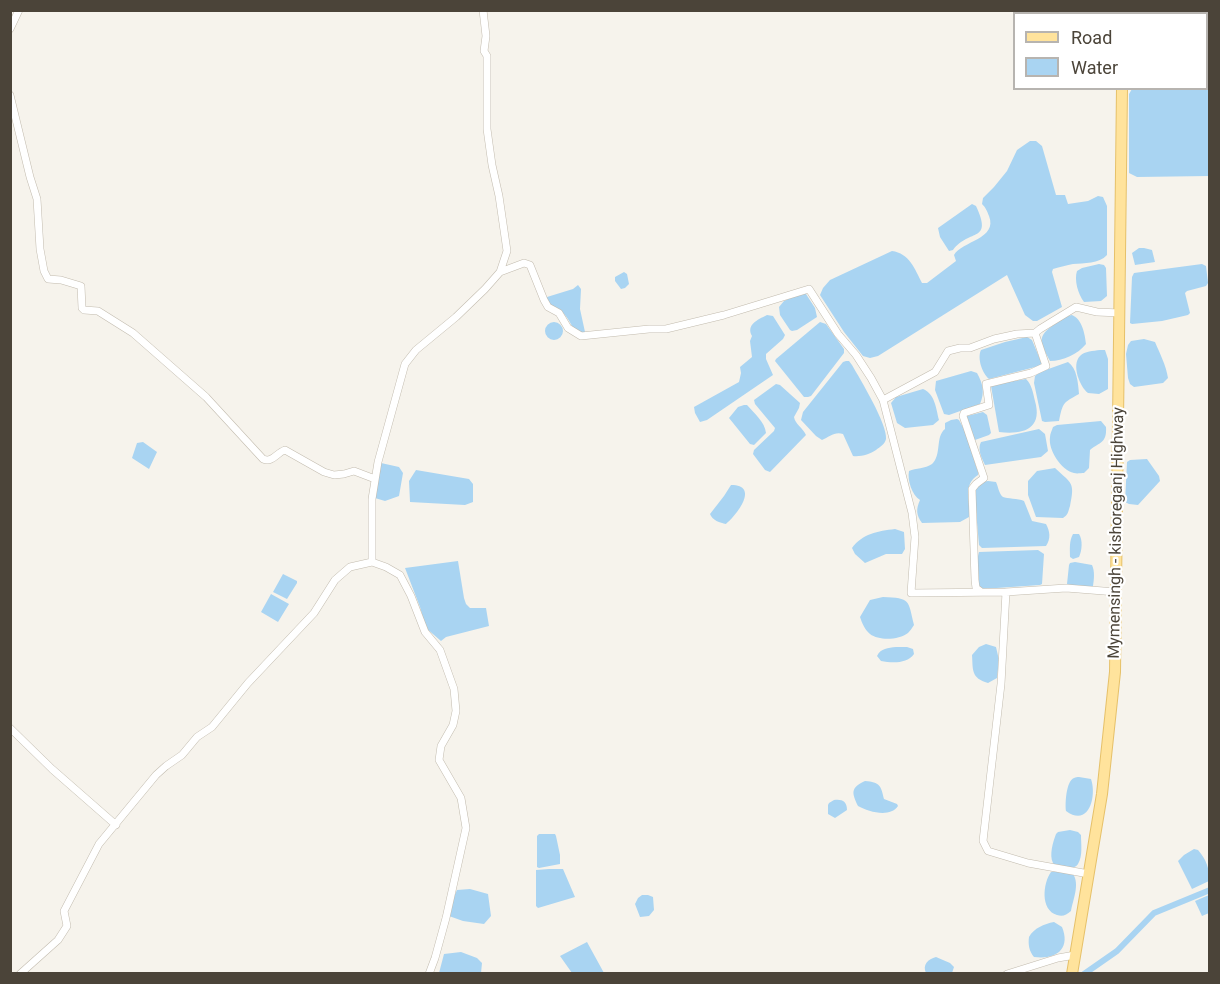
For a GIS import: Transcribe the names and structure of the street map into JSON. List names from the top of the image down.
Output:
{
  "streets": {
    "main road": ["Mymensingh - kishoreganj Highway"]
  },
  "legend": ["Road", "Water"]
}
